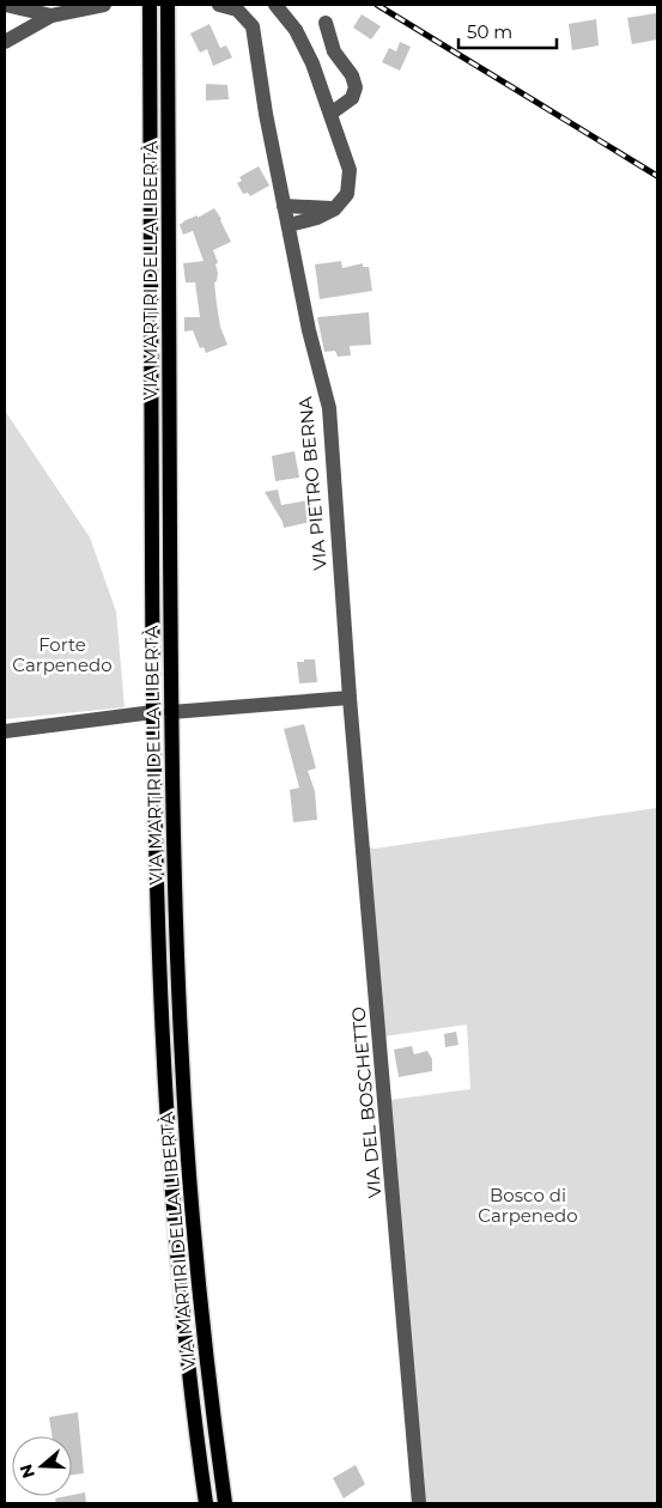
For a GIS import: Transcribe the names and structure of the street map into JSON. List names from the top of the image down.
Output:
{
  "streets": {
    "main road": ["VIA MARTIRI DELLA LIBERTÀ"],
    "street": ["VIA PIETRO BERNA", "VIA DEL BOSCHETTO"]
  },
  "crossings": [
    ["VIA PIETRO BERNA", "VIA DEL BOSCHETTO"]
  ],
  "parks": ["Forte Carpenedo", "Bosco di Carpenedo"],
  "scale_bar": "50 m",
  "north": "left"
}
